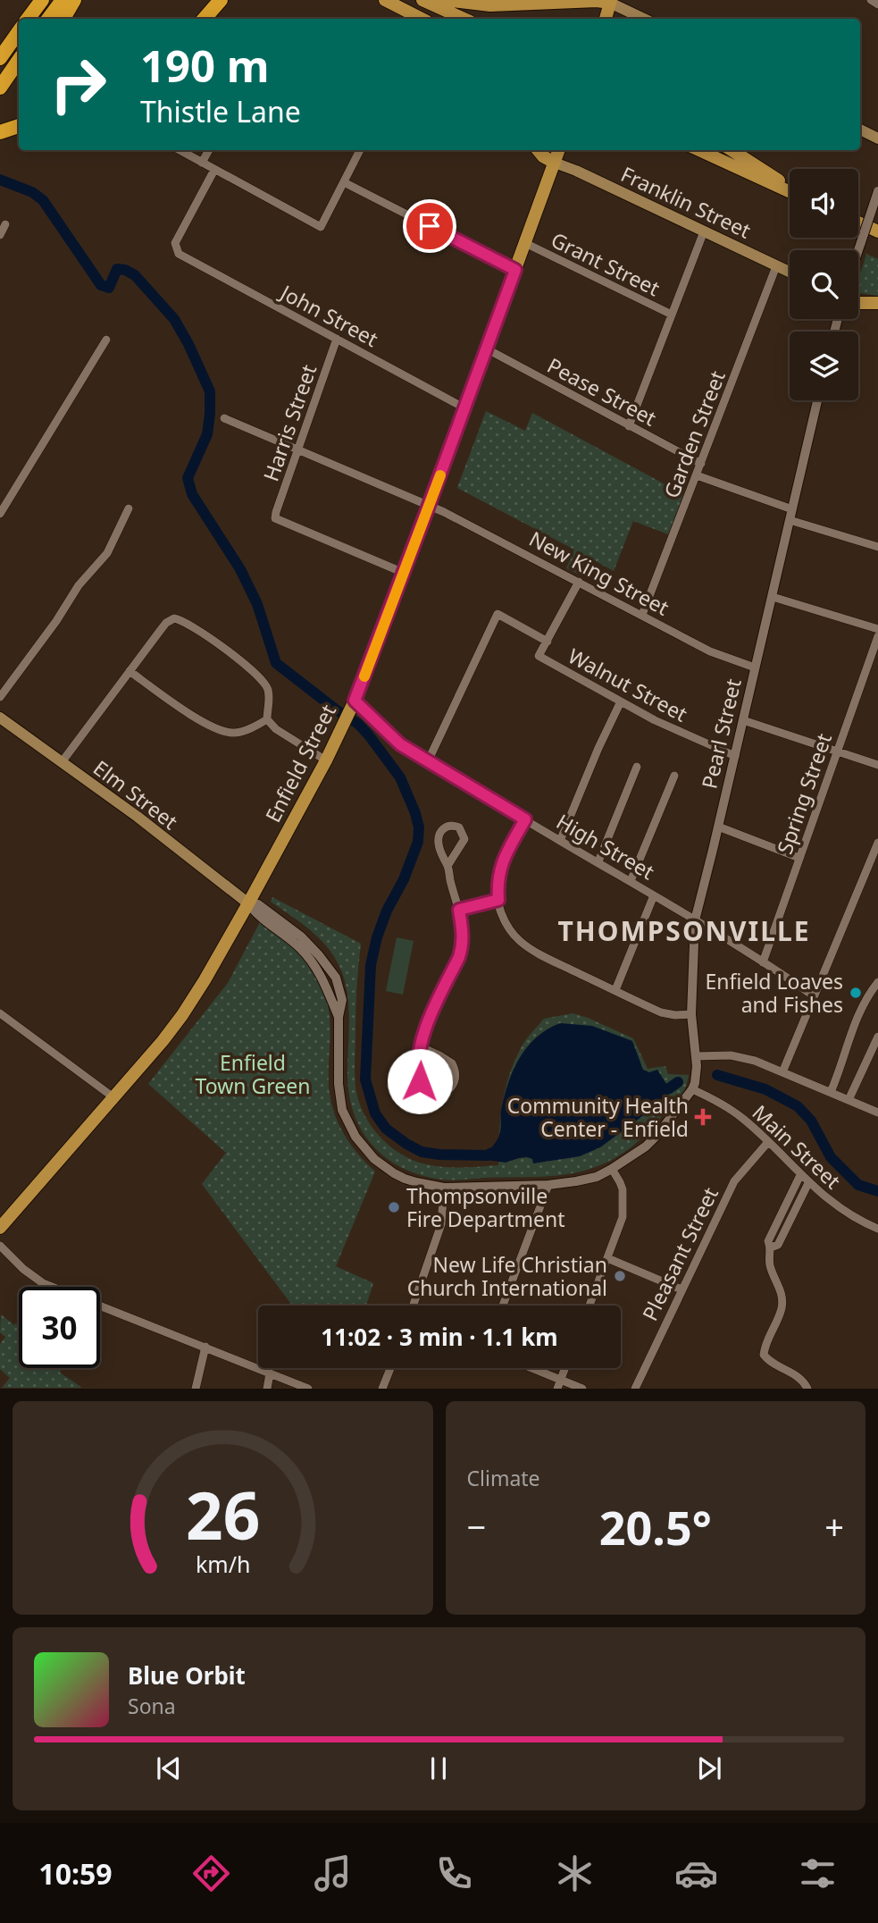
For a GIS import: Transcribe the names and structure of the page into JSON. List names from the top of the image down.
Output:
{
  "streets": {
    "main road": ["Franklin Street", "Enfield Street", "Elm Street"],
    "street": [
      "Grant Street",
      "John Street",
      "Pease Street",
      "Harris Street",
      "Garden Street",
      "New King Street",
      "Walnut Street",
      "Pearl Street",
      "Spring Street",
      "High Street",
      "Main Street",
      "Pleasant Street"
    ]
  },
  "crossings": [
    ["Franklin Street", "Garden Street"],
    ["Franklin Street", "Enfield Street"],
    ["Grant Street", "Enfield Street"],
    ["John Street", "Harris Street"],
    ["John Street", "Enfield Street"],
    ["Pease Street", "Garden Street"],
    ["Pease Street", "Enfield Street"],
    ["Harris Street", "New King Street"],
    ["Harris Street", "Enfield Street"],
    ["Garden Street", "New King Street"],
    ["New King Street", "Pearl Street"],
    ["New King Street", "Enfield Street"],
    ["Walnut Street", "Pearl Street"],
    ["Pearl Street", "High Street"],
    ["Pearl Street", "Main Street"],
    ["Enfield Street", "Elm Street"],
    ["Enfield Street", "High Street"],
    ["Spring Street", "High Street"],
    ["Main Street", "Pleasant Street"]
  ],
  "districts": ["THOMPSONVILLE"],
  "parks": ["Enfield Town Green"],
  "places": {
    "other": ["Enfield Loaves and Fishes", "Thompsonville Fire Department", "New Life Christian Church International"],
    "health": ["Community Health Center - Enfield"]
  },
  "page": {
    "turn": ["190 m", "Thistle Lane"],
    "limit": "30",
    "trip": "11:02 · 3 min · 1.1 km",
    "tile": "Climate",
    "heat": ["−", "20.5°", "+"],
    "song": ["Blue Orbit", "Sona"],
    "tabs": "10:59",
    "gauge": ["26", "km/h"]
  }
}
